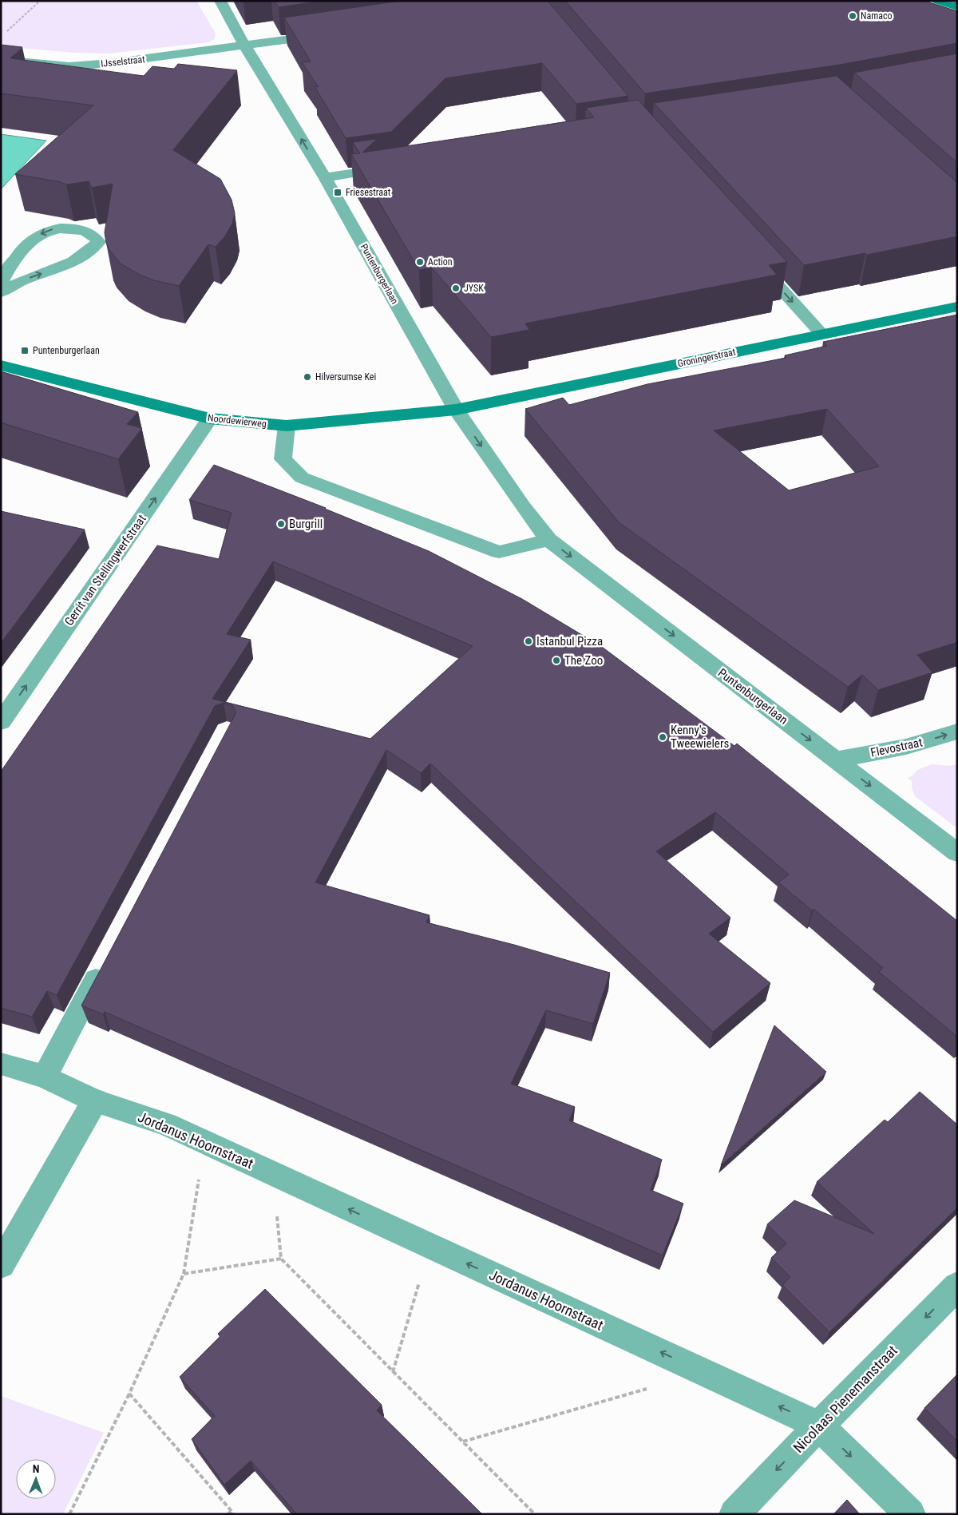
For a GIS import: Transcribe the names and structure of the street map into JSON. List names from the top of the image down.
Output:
{
  "streets": {
    "street": [
      "IJsselstraat",
      "Puntenburgerlaan",
      "Groningerstraat",
      "Noordewierweg",
      "Gerrit van Stellingwerfstraat",
      "Flevostraat",
      "Jordanus Hoornstraat",
      "Nicolaas Pienemanstraat"
    ]
  },
  "crossings": [
    ["IJsselstraat", "Puntenburgerlaan"],
    ["Puntenburgerlaan", "Groningerstraat"],
    ["Puntenburgerlaan", "Noordewierweg"],
    ["Puntenburgerlaan", "Flevostraat"],
    ["Groningerstraat", "Noordewierweg"],
    ["Noordewierweg", "Gerrit van Stellingwerfstraat"],
    ["Jordanus Hoornstraat", "Nicolaas Pienemanstraat"]
  ],
  "one_way": ["Gerrit van Stellingwerfstraat", "Flevostraat", "Nicolaas Pienemanstraat"],
  "places": {
    "other": [
      "Namaco",
      "Action",
      "JYSK",
      "Hilversumse Kei",
      "Burgrill",
      "Istanbul Pizza",
      "The Zoo",
      "Kenny's Tweewielers"
    ],
    "transit": ["Friesestraat", "Puntenburgerlaan"]
  },
  "north": "top"
}
